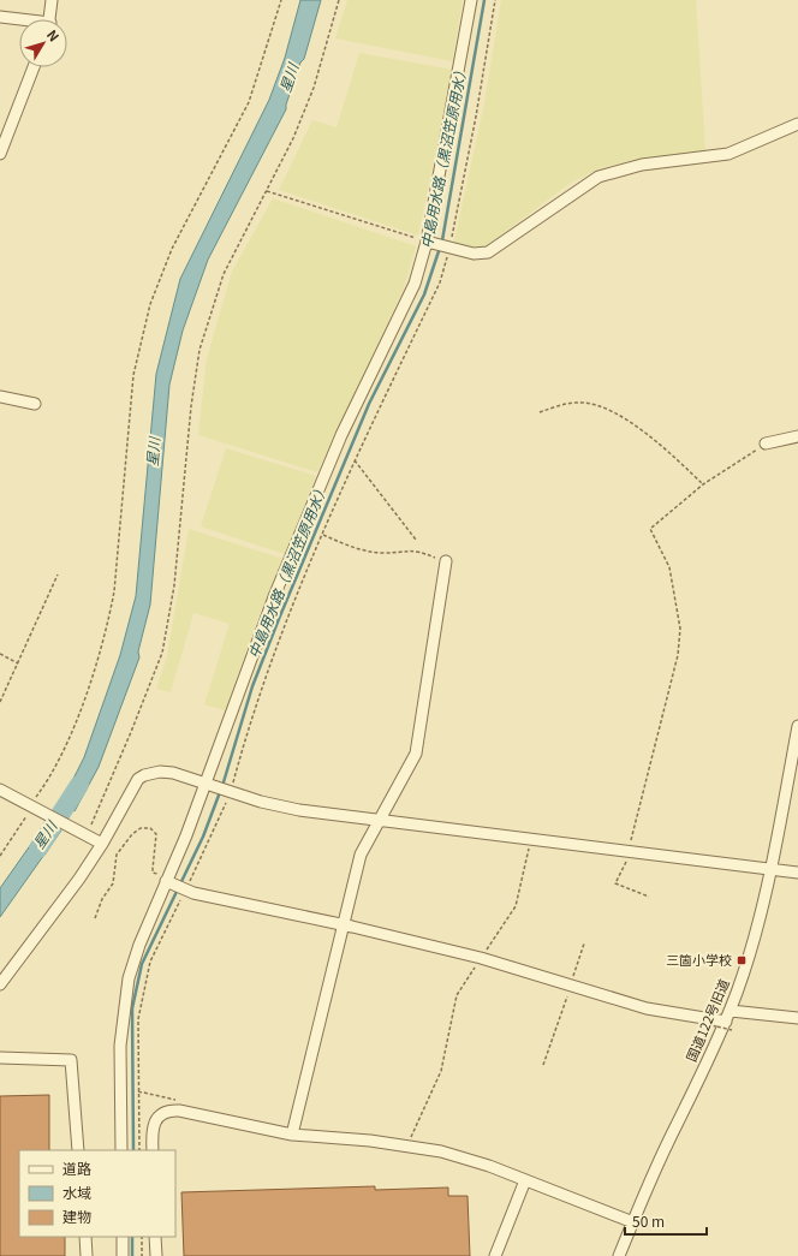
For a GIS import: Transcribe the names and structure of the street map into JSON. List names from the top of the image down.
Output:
{
  "streets": {
    "street": ["国道122号旧道"]
  },
  "water": ["星川", "中島用水路（黒沼笠原用水）"],
  "places": {
    "transit": ["三箇小学校"]
  },
  "legend": ["道路", "水域", "建物"],
  "scale_bar": "50 m",
  "north": "top right"
}
